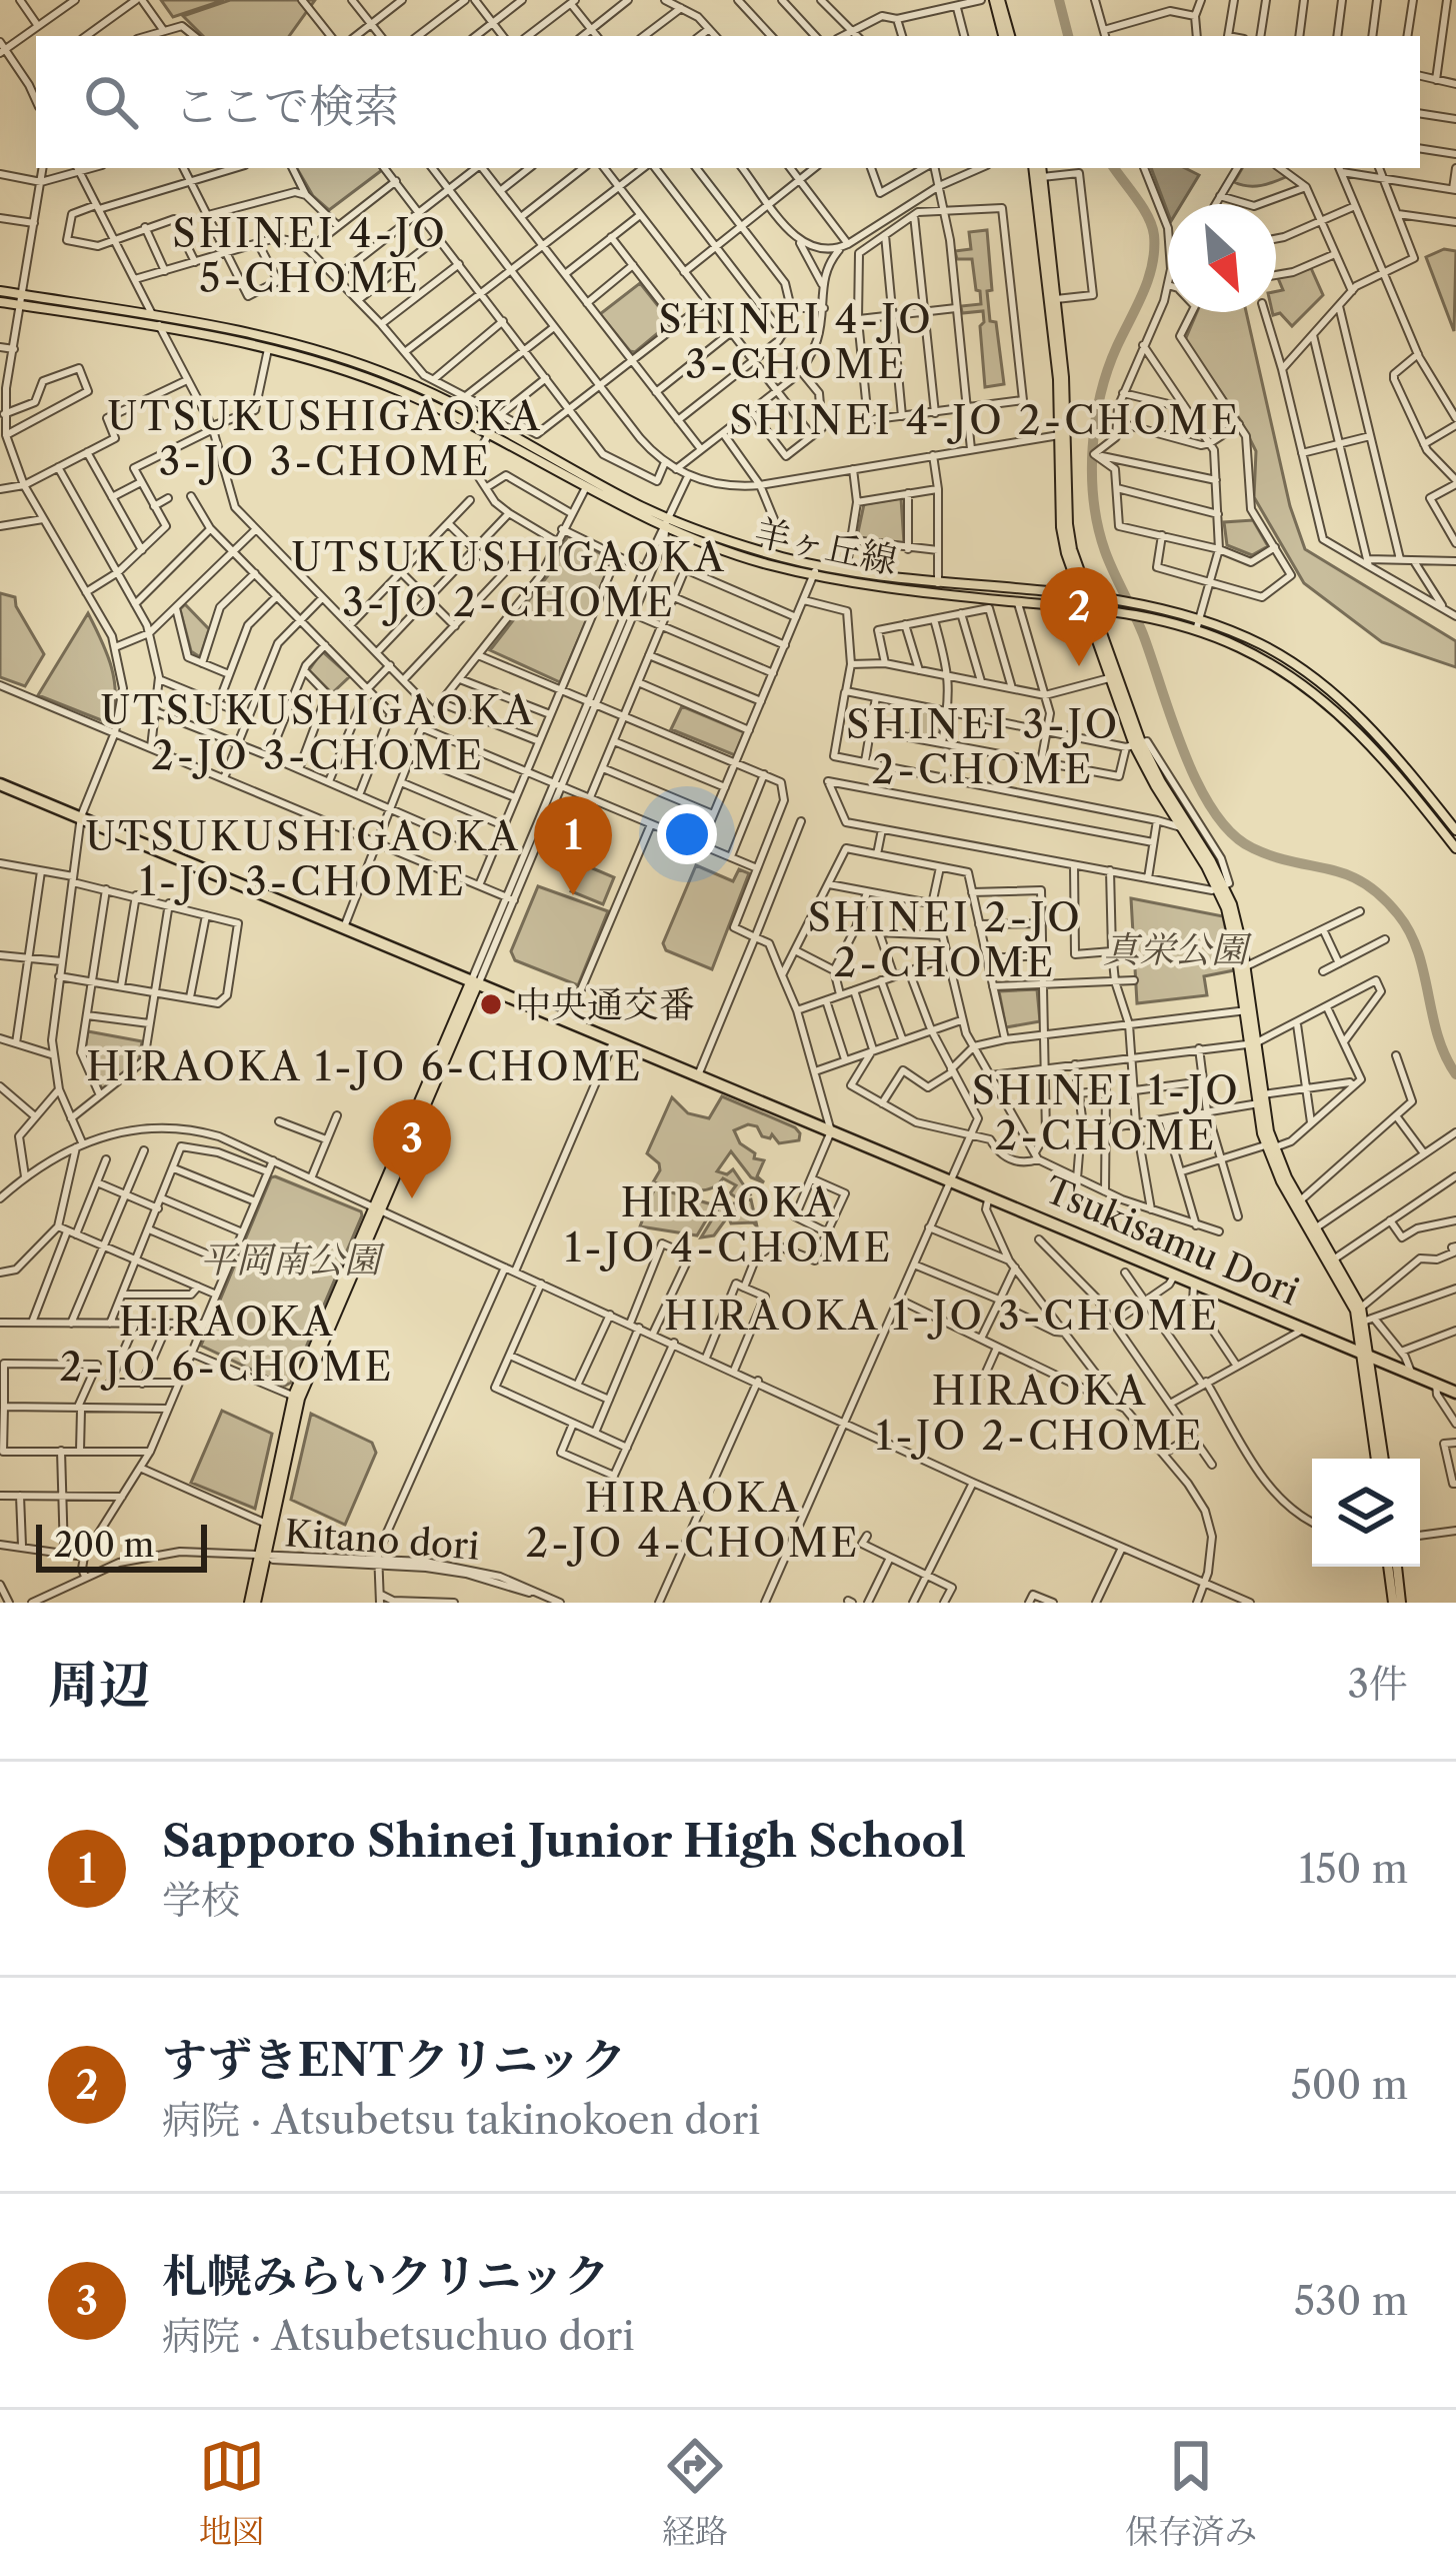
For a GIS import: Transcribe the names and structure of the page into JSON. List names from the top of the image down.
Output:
{
  "streets": {
    "highway": ["Tsukisamu Dori"],
    "main road": ["羊ヶ丘線"],
    "street": ["Kitano dori"]
  },
  "districts": [
    "SHINEI 4-JO 5-CHOME",
    "SHINEI 4-JO 3-CHOME",
    "UTSUKUSHIGAOKA 3-JO 3-CHOME",
    "SHINEI 4-JO 2-CHOME",
    "UTSUKUSHIGAOKA 3-JO 2-CHOME",
    "UTSUKUSHIGAOKA 2-JO 3-CHOME",
    "SHINEI 3-JO 2-CHOME",
    "UTSUKUSHIGAOKA 1-JO 3-CHOME",
    "SHINEI 2-JO 2-CHOME",
    "HIRAOKA 1-JO 6-CHOME",
    "SHINEI 1-JO 2-CHOME",
    "HIRAOKA 1-JO 4-CHOME",
    "HIRAOKA 1-JO 3-CHOME",
    "HIRAOKA 2-JO 6-CHOME",
    "HIRAOKA 1-JO 2-CHOME",
    "HIRAOKA 2-JO 4-CHOME"
  ],
  "parks": ["真栄公園", "平岡南公園"],
  "places": ["中央通交番"],
  "scale_bar": "200 m",
  "north": "bottom right",
  "page": {
    "search": "ここで検索",
    "pins": ["2", "1", "3"],
    "scale": "200 m",
    "heading": ["周辺", "3件"],
    "list": [
      {
        "mark": "1",
        "name": "Sapporo Shinei Junior High School",
        "note": "学校",
        "value": "150 m"
      },
      {
        "mark": "2",
        "name": "すずきENTクリニック",
        "note": "病院 · Atsubetsu takinokoen dori",
        "value": "500 m"
      },
      {
        "mark": "3",
        "name": "札幌みらいクリニック",
        "note": "病院 · Atsubetsuchuo dori",
        "value": "530 m"
      }
    ],
    "nav": ["地図", "経路", "保存済み"]
  }
}
